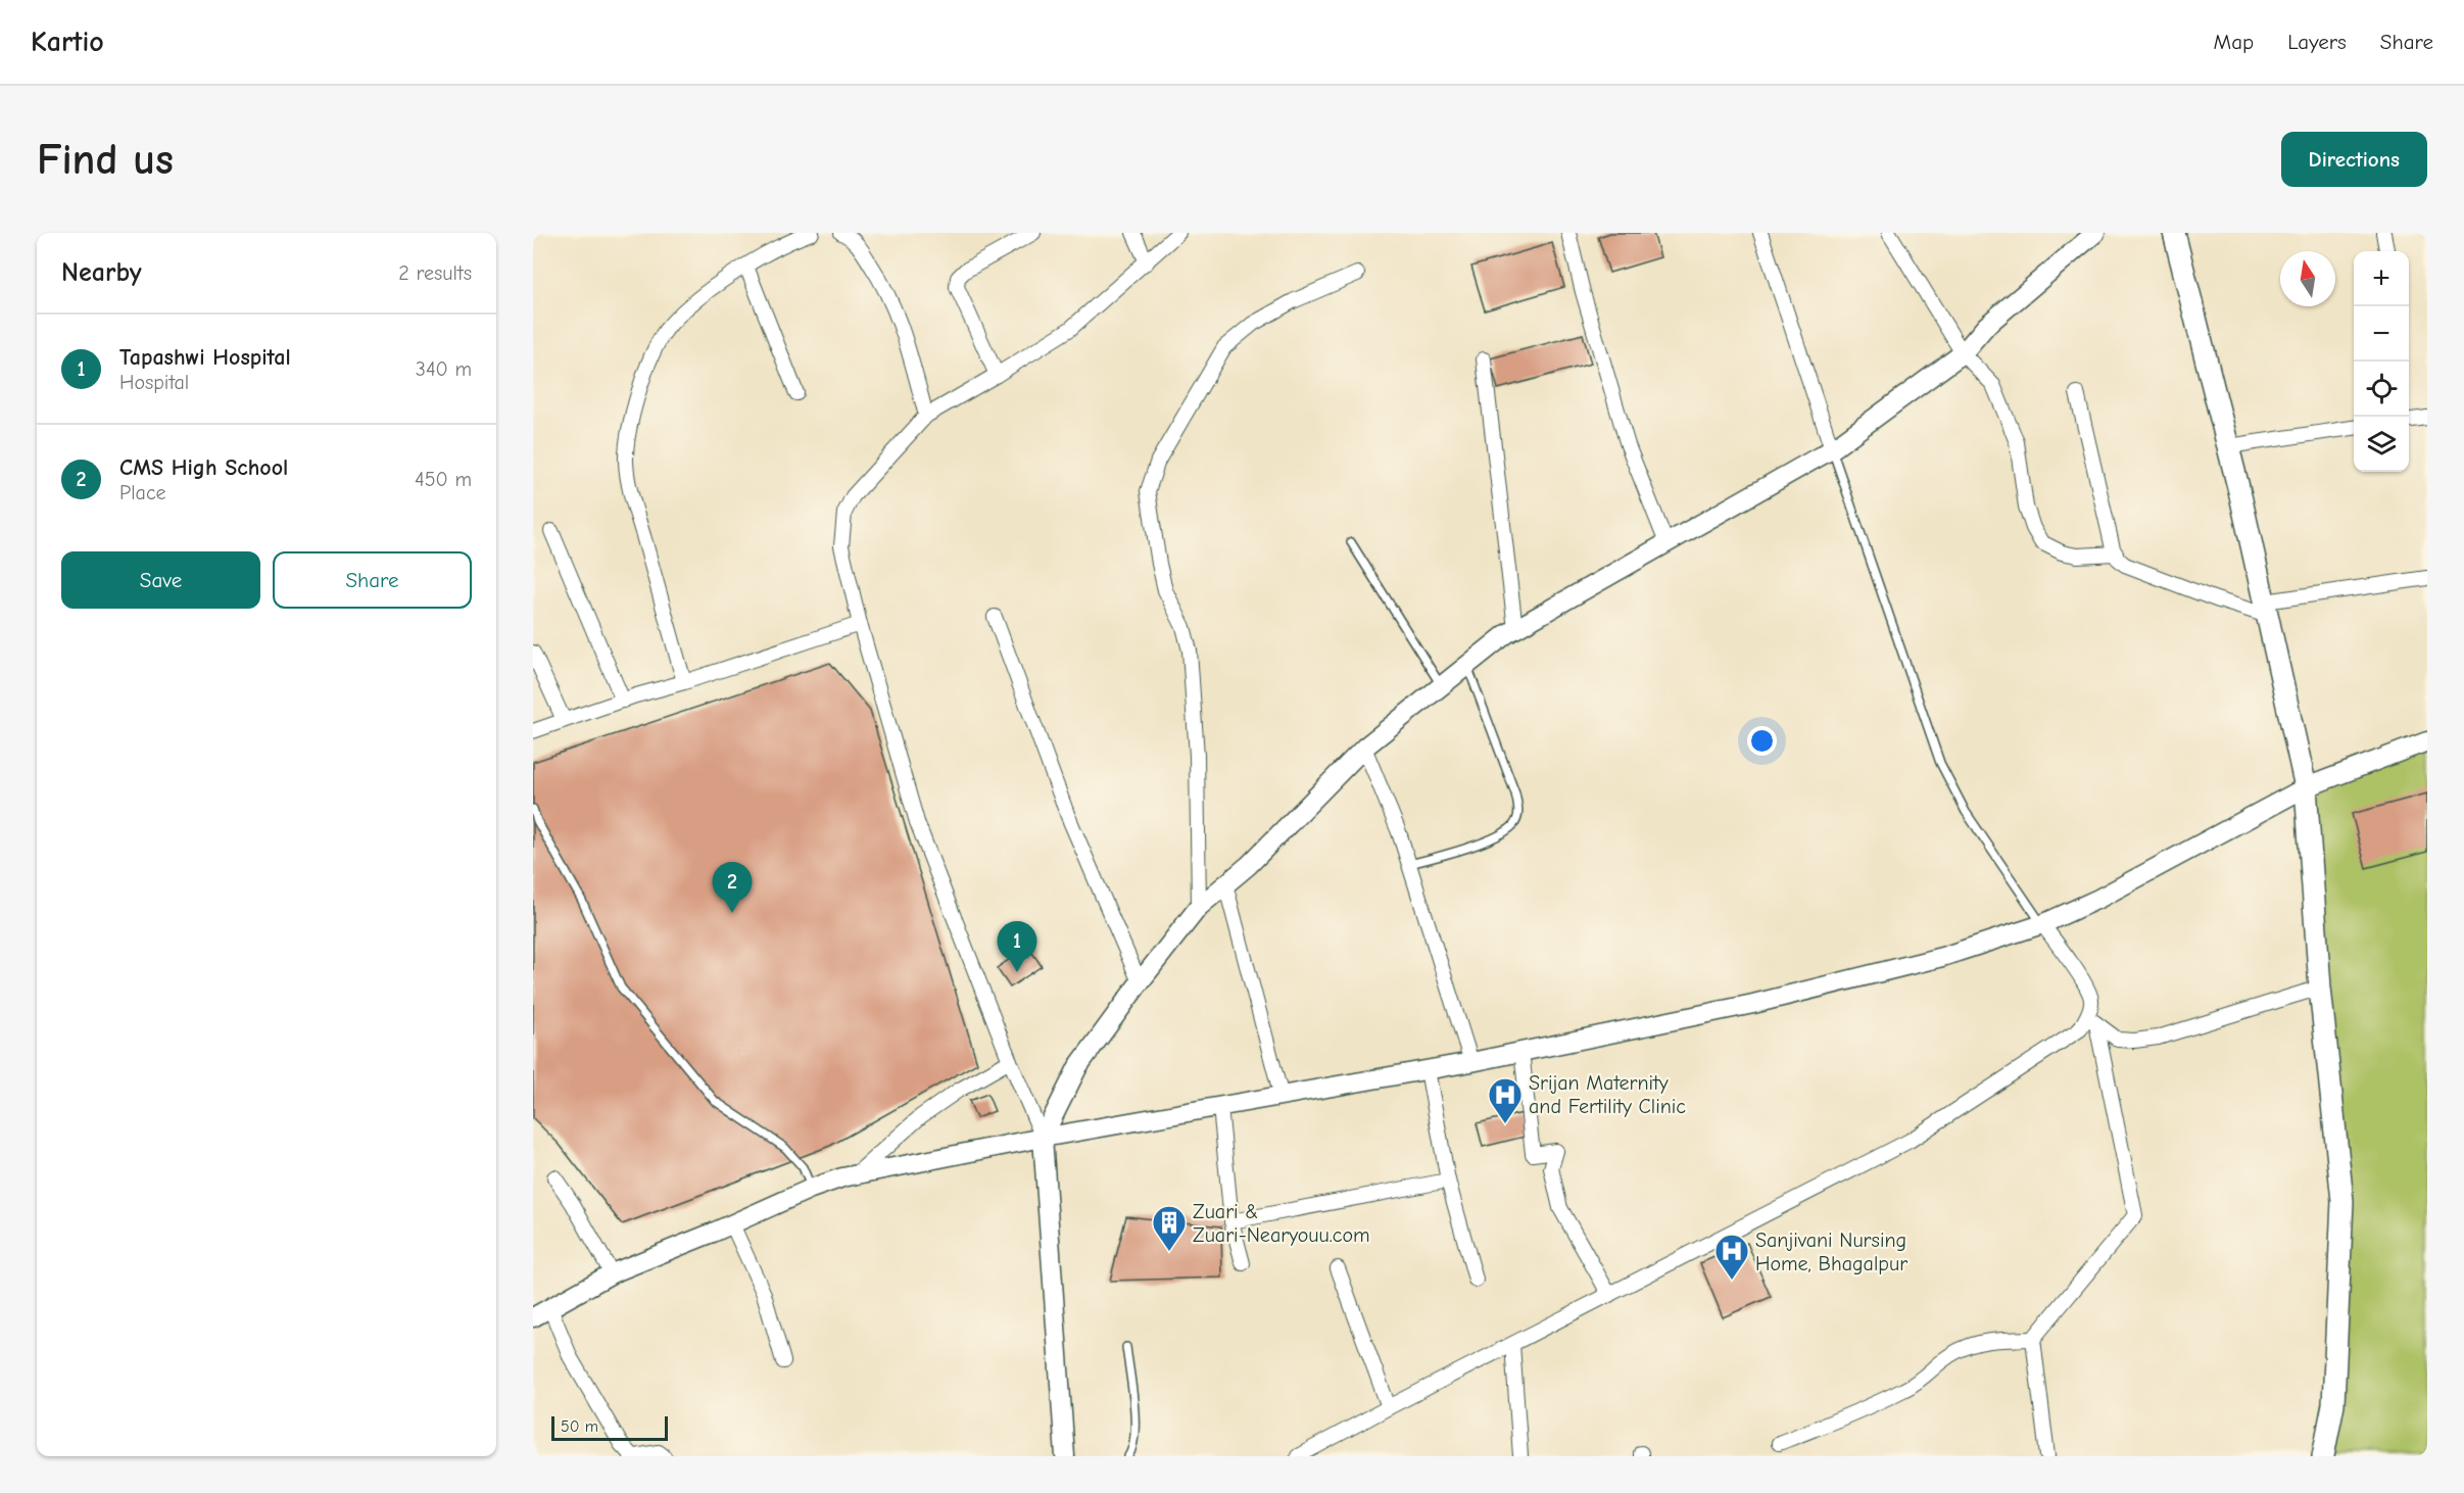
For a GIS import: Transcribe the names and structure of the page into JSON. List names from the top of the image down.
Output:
{
  "places": {
    "hospital": ["Srijan Maternity and Fertility Clinic", "Sanjivani Nursing Home, Bhagalpur"],
    "building": ["Zuari & Zuari-Nearyouu.com"]
  },
  "scale_bar": "50 m",
  "north": "top",
  "page": {
    "header": "Kartio",
    "nav": ["Map", "Layers", "Share"],
    "buttons": [
      "Directions",
      ["Save", "Share"]
    ],
    "title": "Find us",
    "heading": ["Nearby", "2 results"],
    "map_buttons": ["+", "−"],
    "list": [
      {
        "mark": "1",
        "name": "Tapashwi Hospital",
        "note": "Hospital",
        "value": "340 m"
      },
      {
        "mark": "2",
        "name": "CMS High School",
        "note": "Place",
        "value": "450 m"
      }
    ],
    "pins": ["2", "1"],
    "scale": "50 m"
  }
}
